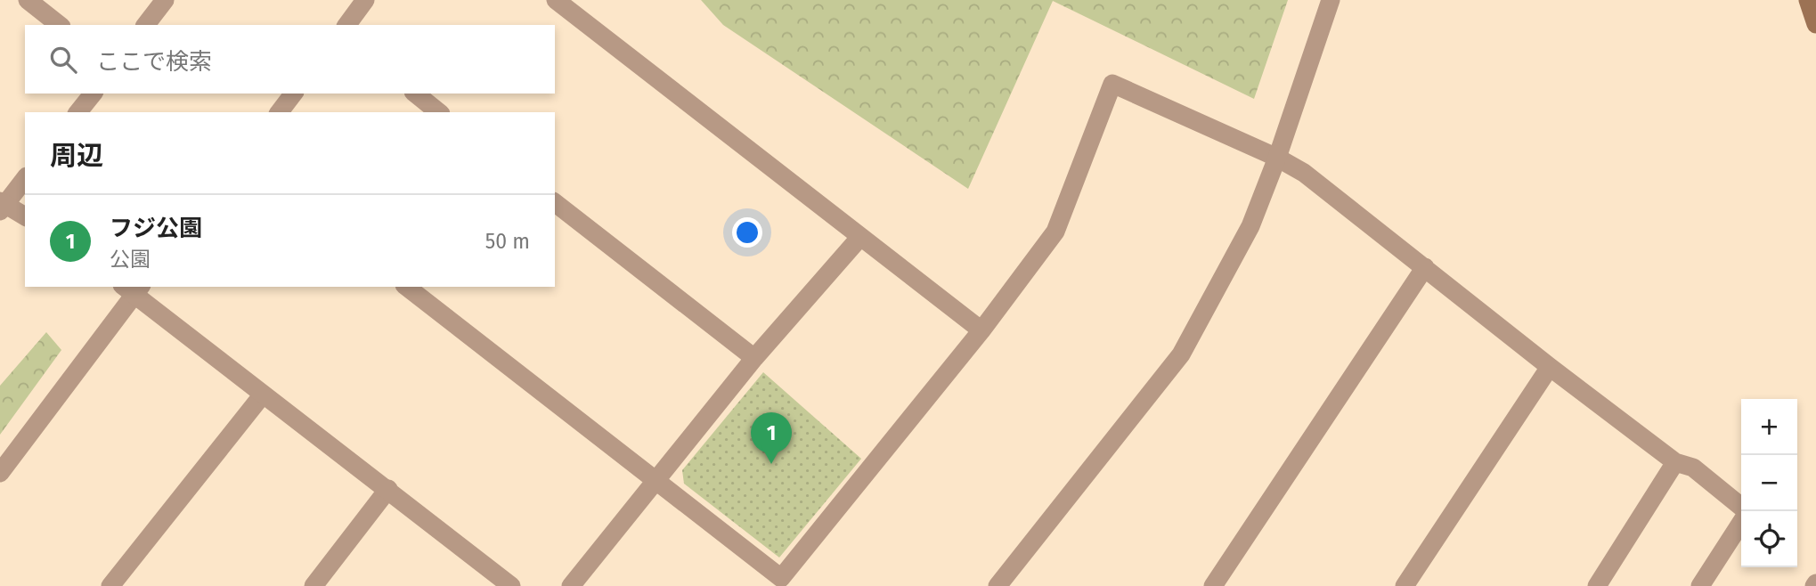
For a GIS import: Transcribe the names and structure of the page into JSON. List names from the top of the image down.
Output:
{
  "page": {
    "search": "ここで検索",
    "heading": "周辺",
    "list": [
      {
        "mark": "1",
        "name": "フジ公園",
        "note": "公園",
        "value": "50 m"
      }
    ],
    "map_buttons": ["+", "−"],
    "pins": "1"
  }
}
